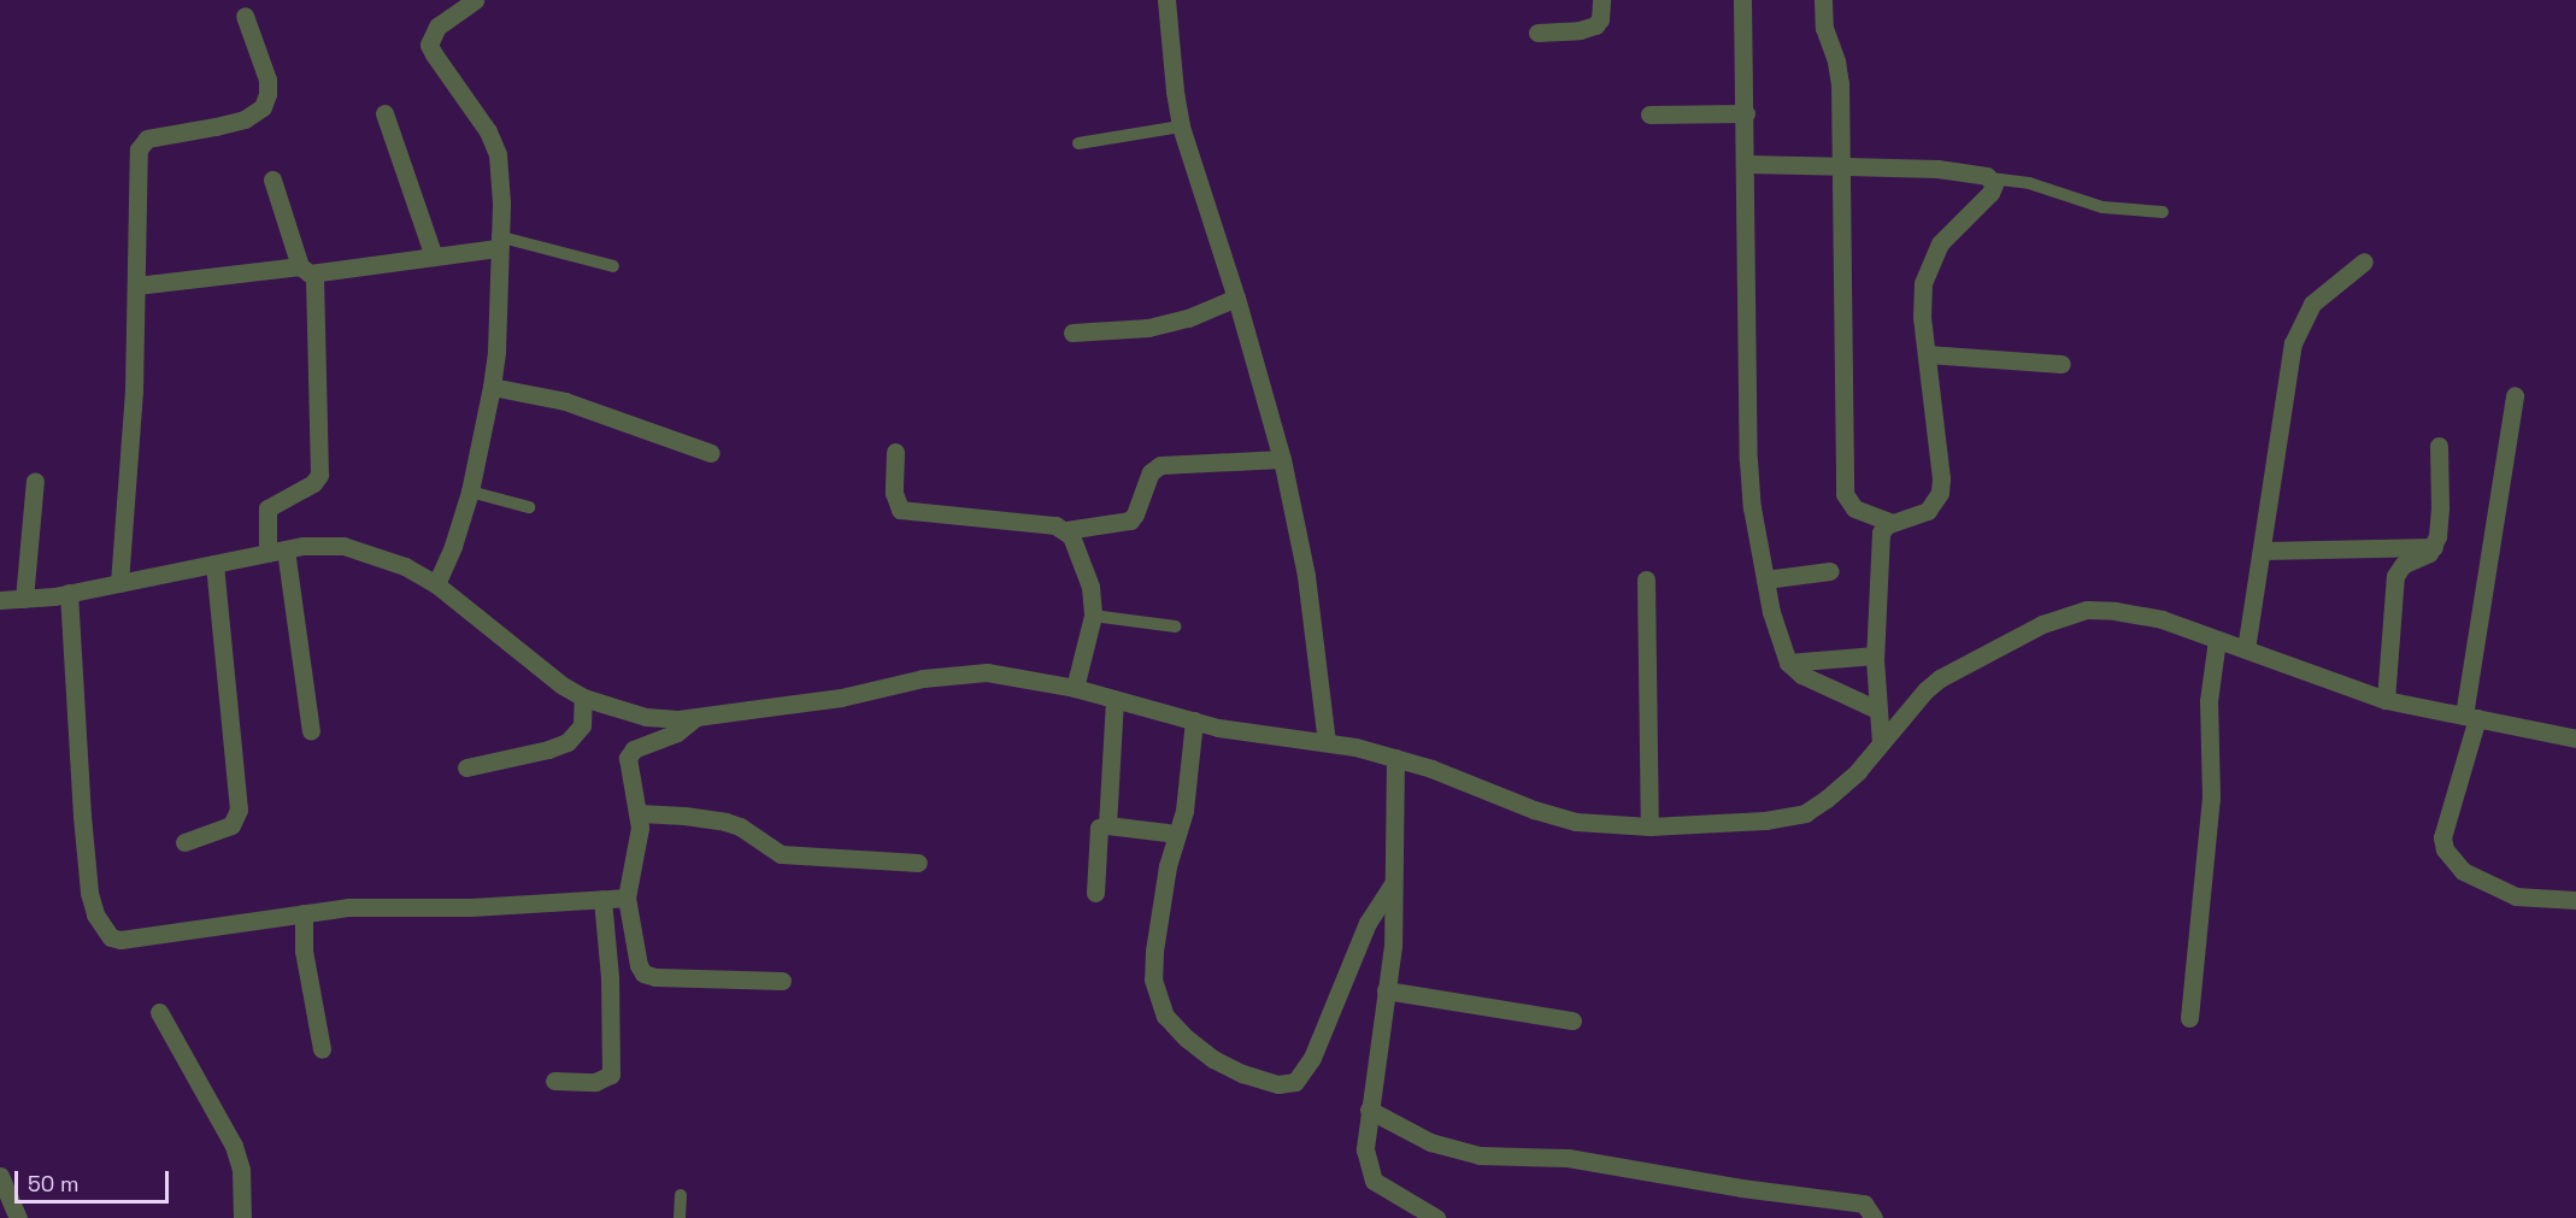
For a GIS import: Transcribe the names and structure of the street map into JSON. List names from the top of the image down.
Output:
{
  "scale_bar": "50 m"
}
